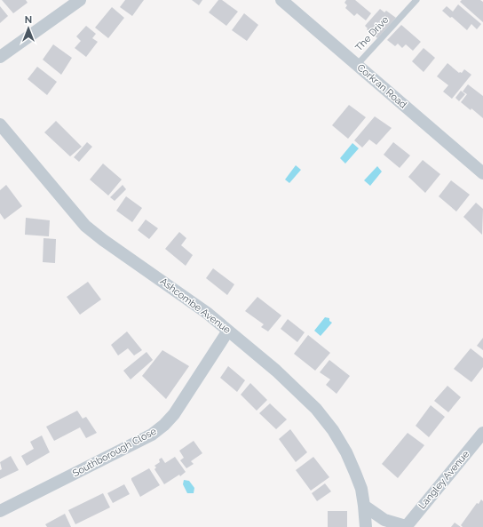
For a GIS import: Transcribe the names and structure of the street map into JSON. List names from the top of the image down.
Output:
{
  "streets": {
    "street": [
      "Corkran Road",
      "Ashcombe Avenue",
      "Southborough Close",
      "Langley Avenue"
    ],
    "lane": ["The Drive"]
  },
  "crossings": [
    ["The Drive", "Corkran Road"],
    ["Ashcombe Avenue", "Southborough Close"]
  ],
  "north": "top"
}
